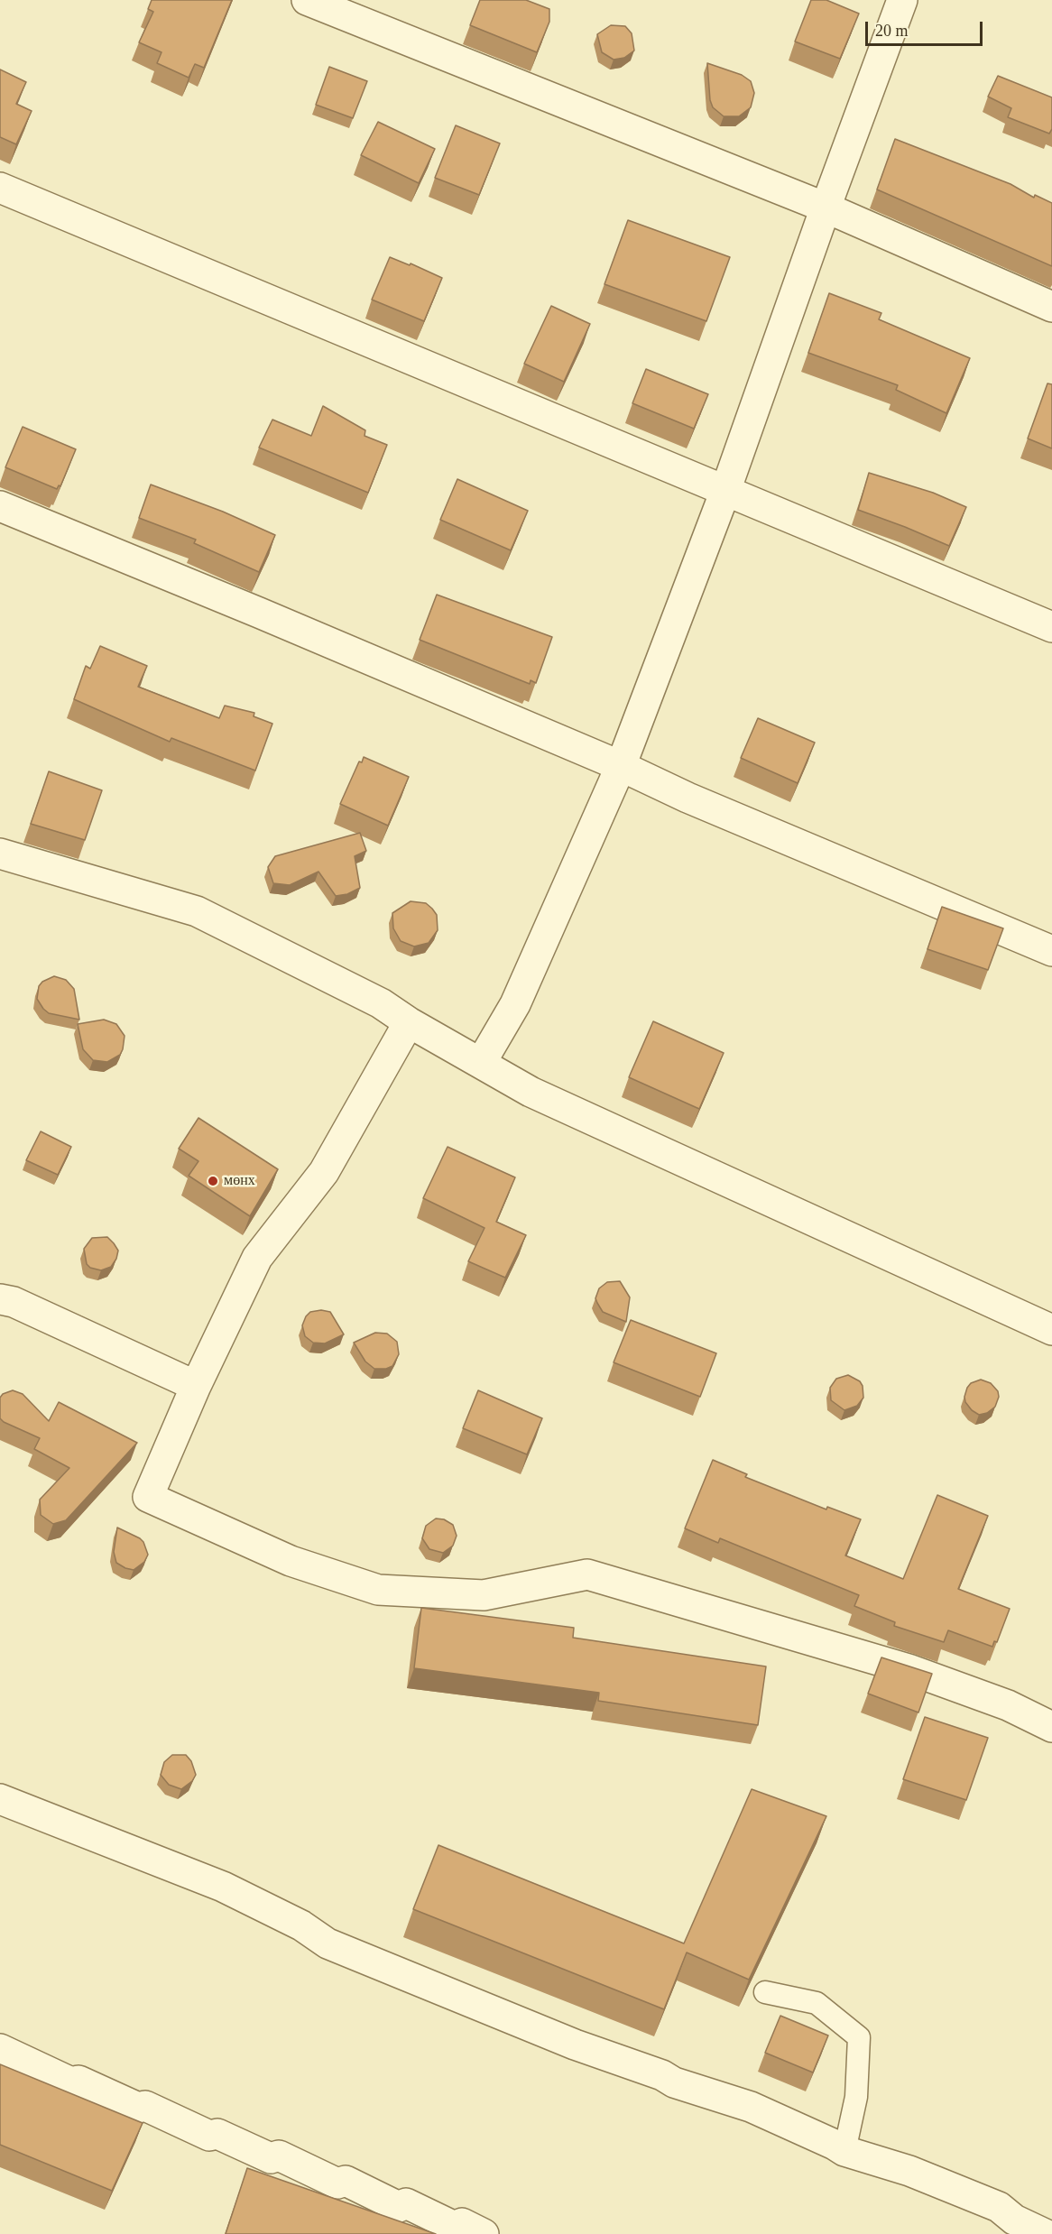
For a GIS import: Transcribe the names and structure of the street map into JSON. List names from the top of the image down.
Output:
{
  "places": ["мөнх"],
  "scale_bar": "20 m"
}
